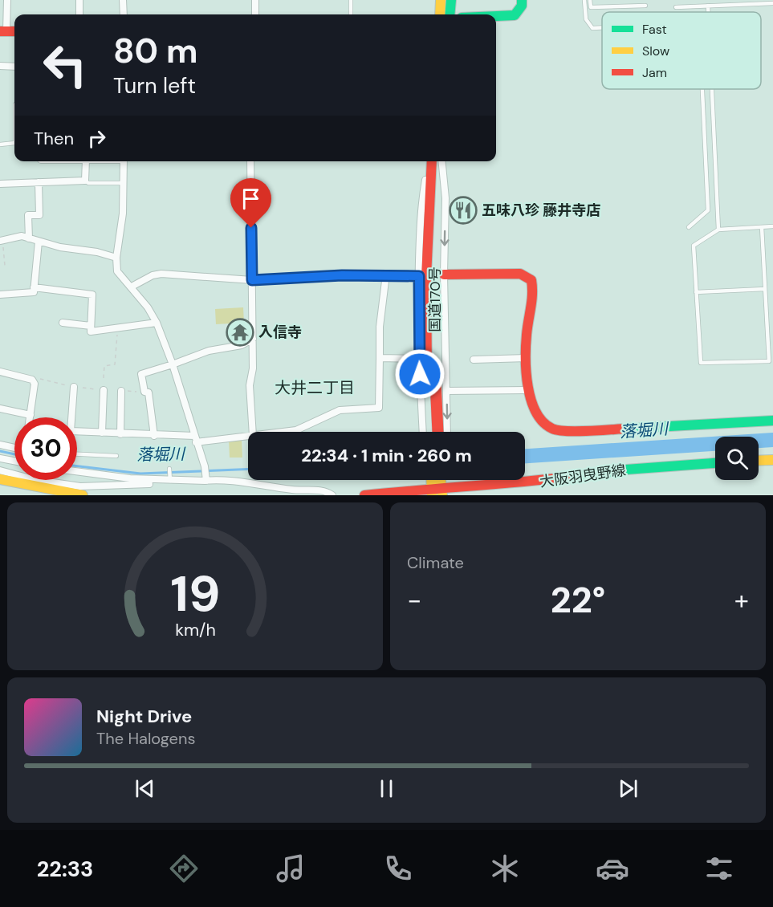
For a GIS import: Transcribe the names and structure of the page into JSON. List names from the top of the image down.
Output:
{
  "streets": {
    "main road": ["国道170号", "大阪羽曳野線"]
  },
  "districts": ["大井二丁目"],
  "water": ["落堀川"],
  "places": {
    "restaurant": ["五味八珍 藤井寺店"],
    "temple": ["入信寺"]
  },
  "legend": ["Fast", "Slow", "Jam"],
  "page": {
    "turn": ["80 m", "Turn left"],
    "then": "Then",
    "limit": "30",
    "trip": "22:34 · 1 min · 260 m",
    "tile": "Climate",
    "heat": ["−", "22°", "+"],
    "song": ["Night Drive", "The Halogens"],
    "tabs": "22:33",
    "gauge": ["19", "km/h"]
  }
}
